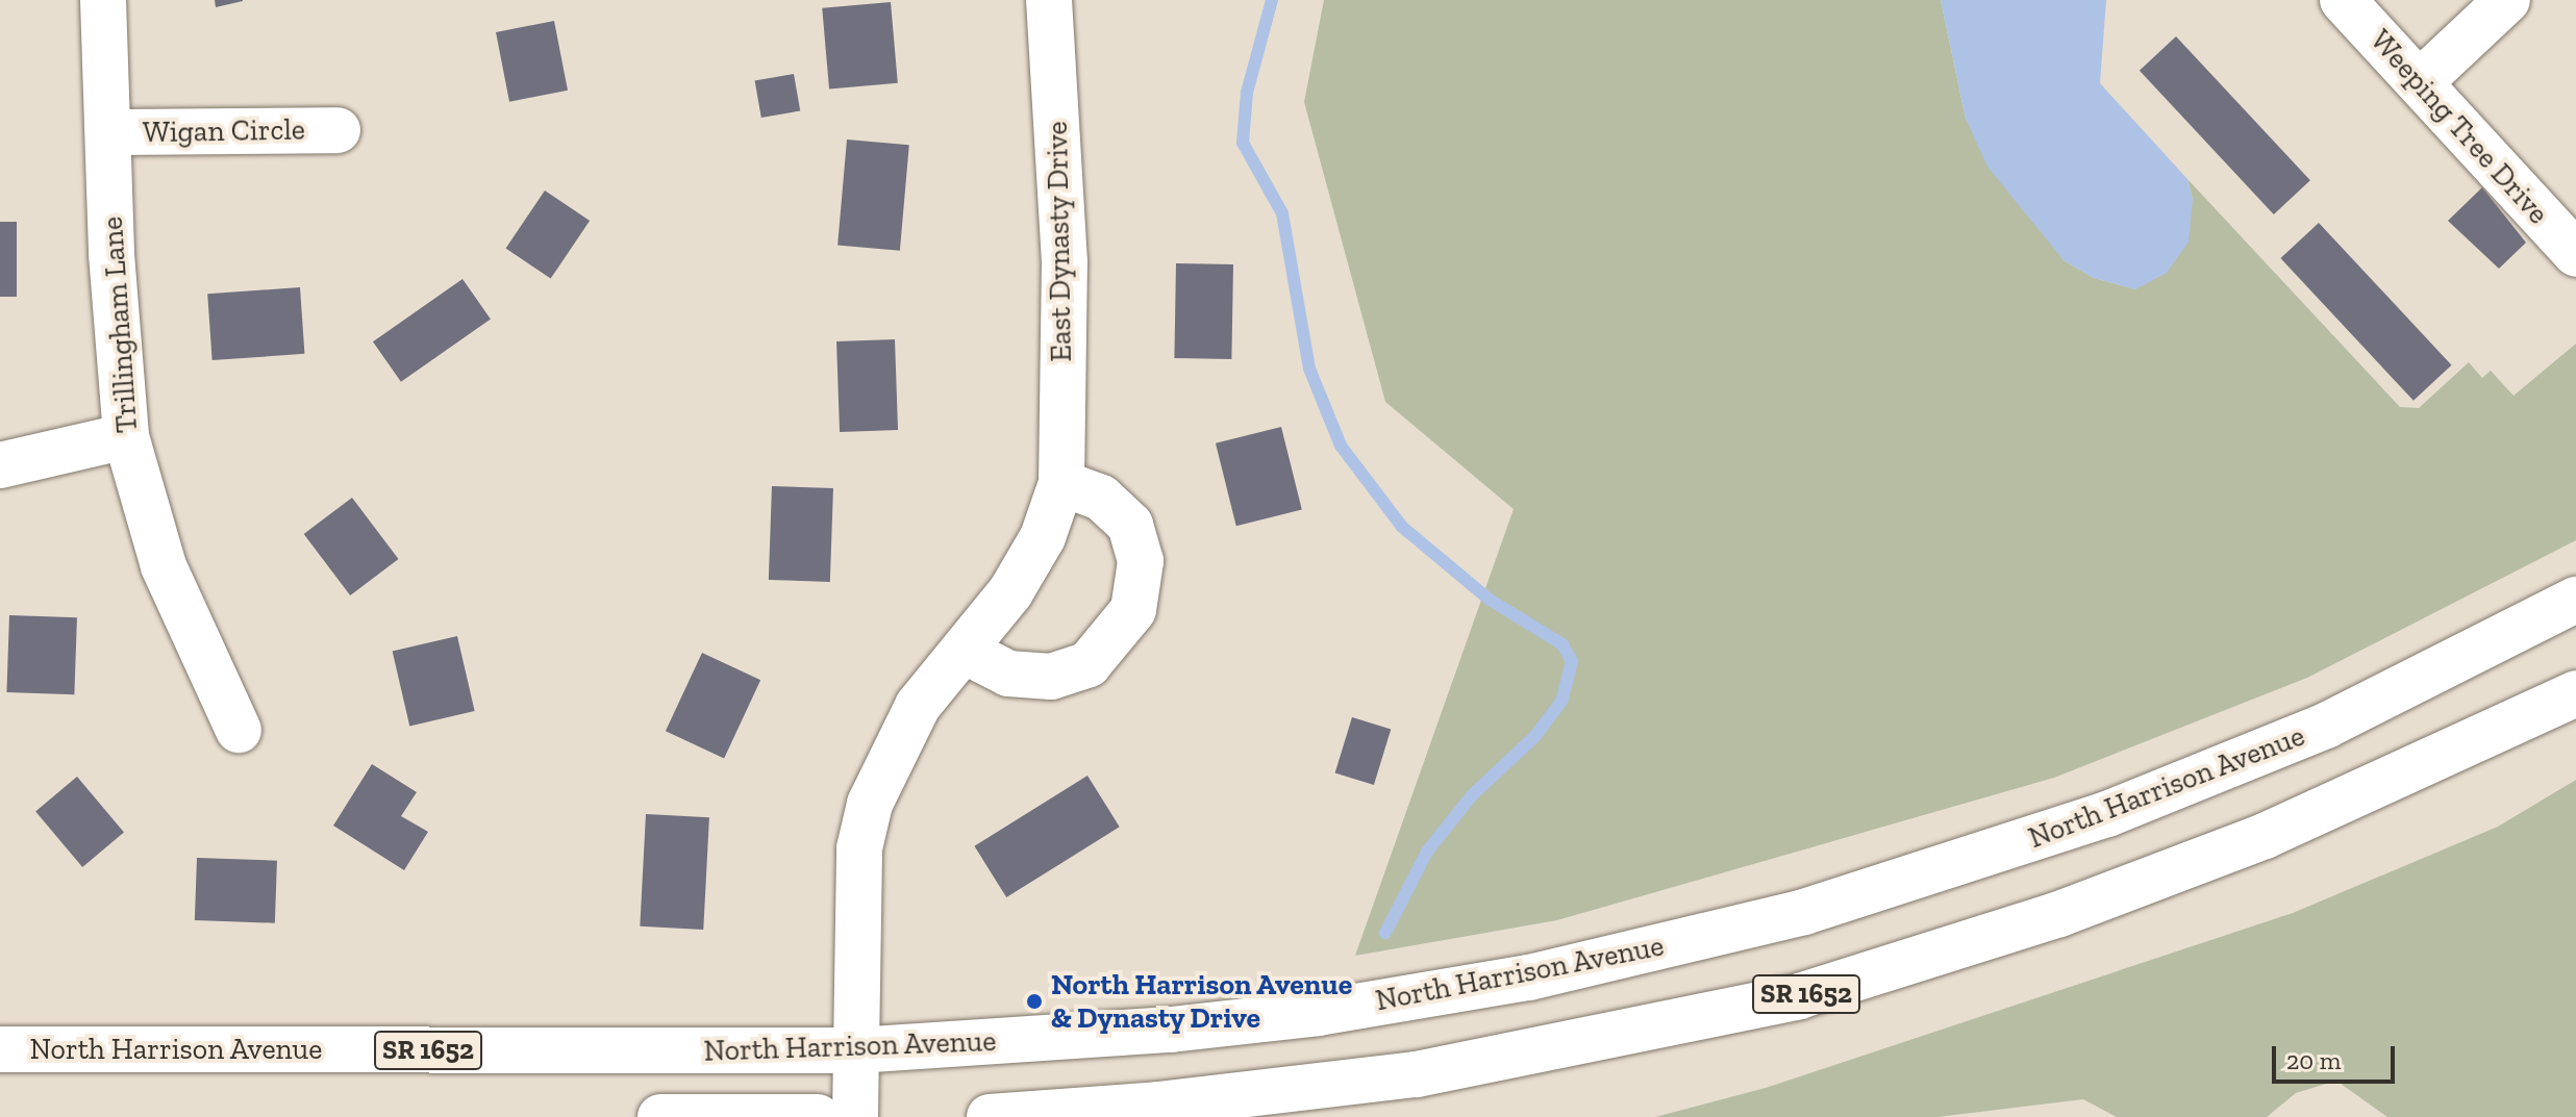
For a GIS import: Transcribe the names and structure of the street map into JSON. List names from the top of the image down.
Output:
{
  "streets": {
    "main road": [
      "Weeping Tree Drive",
      "Wigan Circle",
      "East Dynasty Drive",
      "Trillingham Lane",
      "North Harrison Avenue",
      "SR 1652"
    ]
  },
  "crossings": [
    ["Wigan Circle", "Trillingham Lane"],
    ["East Dynasty Drive", "North Harrison Avenue"]
  ],
  "places": ["North Harrison Avenue & Dynasty Drive"],
  "scale_bar": "20 m"
}
